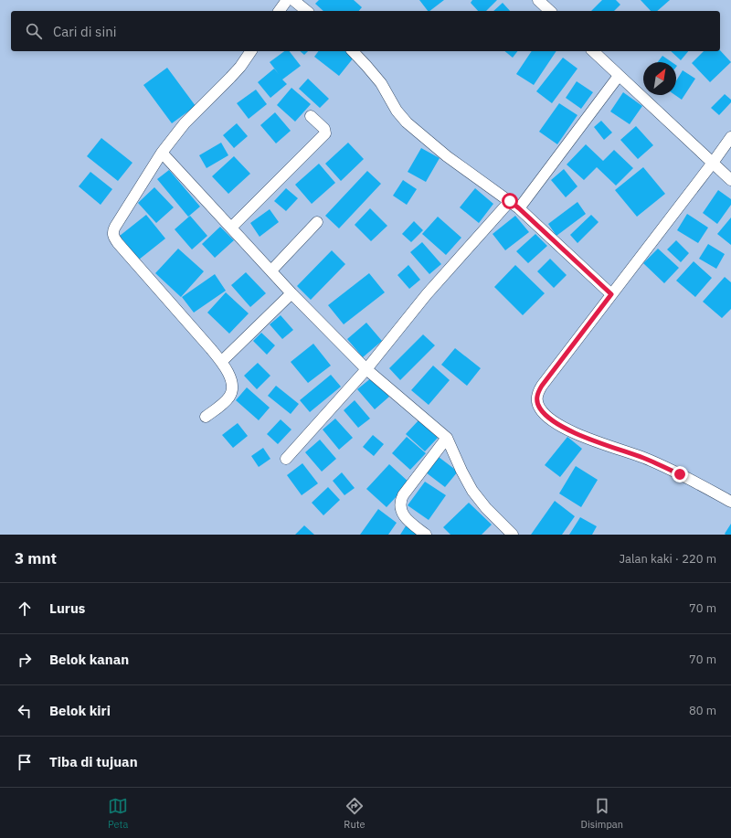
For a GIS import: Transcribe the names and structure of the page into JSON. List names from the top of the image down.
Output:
{
  "north": "top right",
  "page": {
    "search": "Cari di sini",
    "heading": ["3 mnt", "Jalan kaki · 220 m"],
    "list": [
      ["Lurus", "70 m"],
      ["Belok kanan", "70 m"],
      ["Belok kiri", "80 m"],
      "Tiba di tujuan"
    ],
    "nav": ["Peta", "Rute", "Disimpan"]
  }
}
